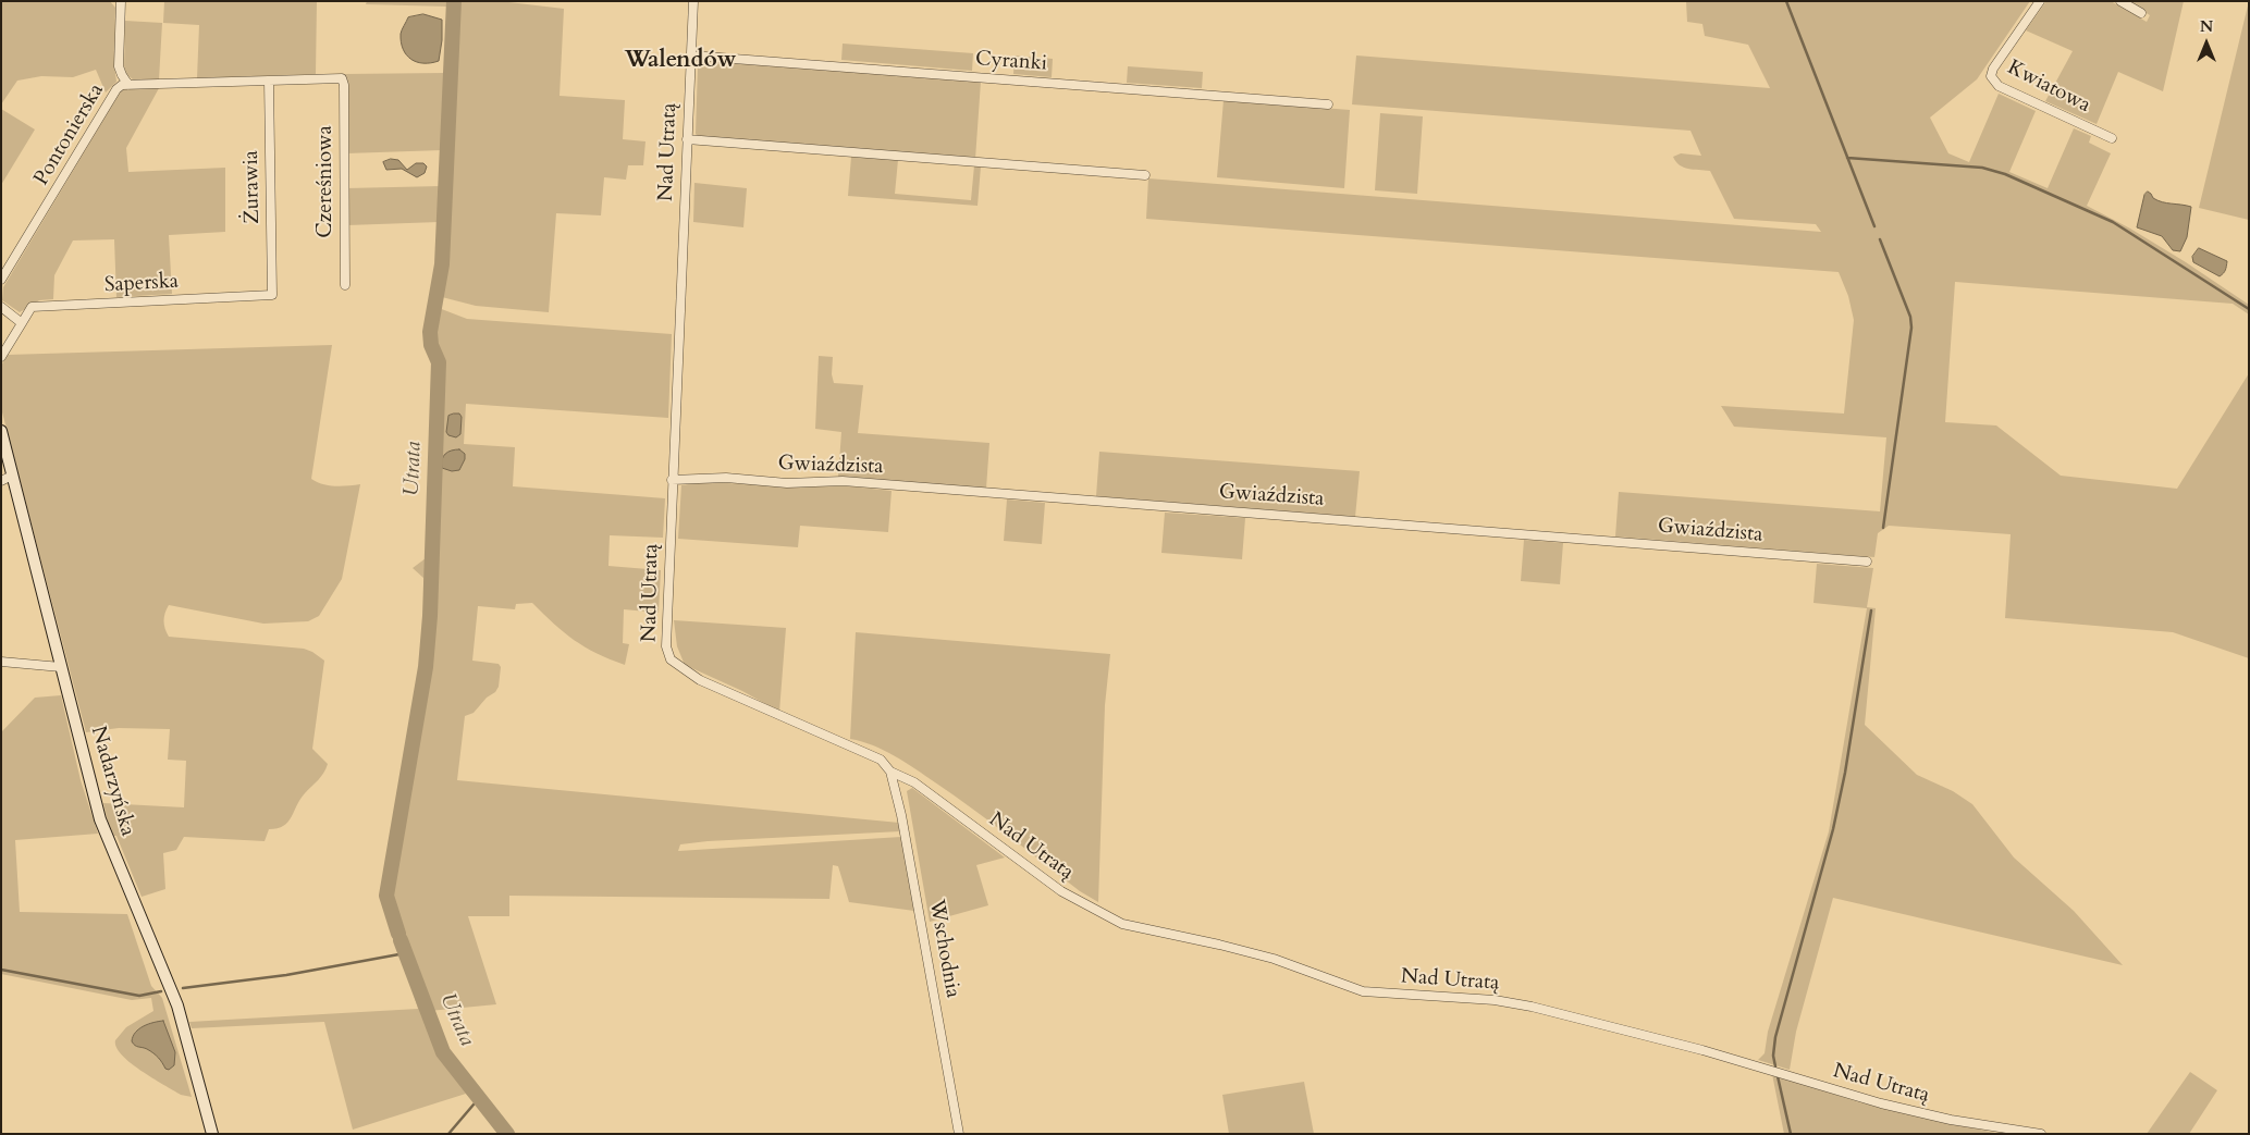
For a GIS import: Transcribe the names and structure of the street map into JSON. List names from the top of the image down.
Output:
{
  "streets": {
    "street": [
      "Cyranki",
      "Kwiatowa",
      "Pontonierska",
      "Nad Utratą",
      "Czereśniowa",
      "Żurawia",
      "Saperska",
      "Gwiaździsta",
      "Nadarzyńska",
      "Wschodnia"
    ]
  },
  "crossings": [
    ["Cyranki", "Nad Utratą"],
    ["Pontonierska", "Czereśniowa"],
    ["Pontonierska", "Żurawia"],
    ["Nad Utratą", "Gwiaździsta"],
    ["Nad Utratą", "Wschodnia"],
    ["Żurawia", "Saperska"]
  ],
  "districts": ["Walendów"],
  "water": ["Utrata"],
  "north": "top"
}
